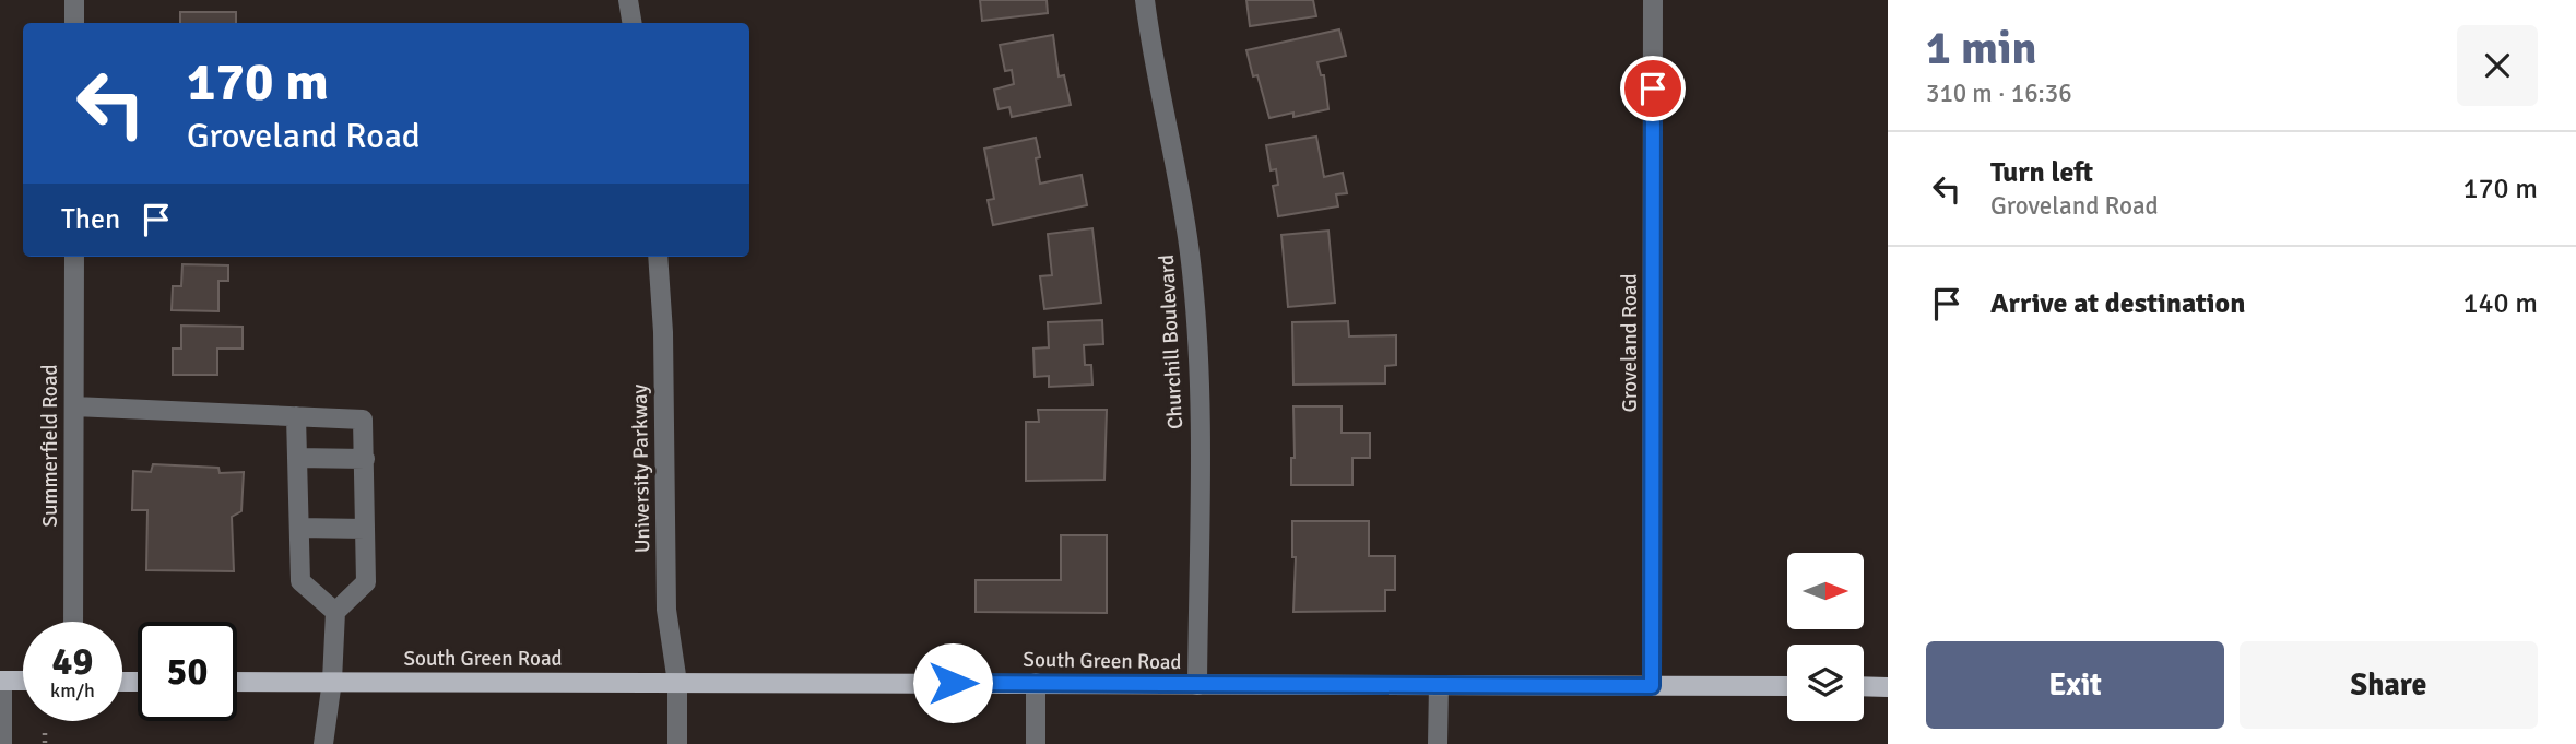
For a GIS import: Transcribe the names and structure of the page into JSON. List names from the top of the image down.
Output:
{
  "streets": {
    "main road": ["South Green Road"],
    "street": [
      "Churchill Boulevard",
      "Groveland Road",
      "Summerfield Road",
      "University Parkway"
    ]
  },
  "crossings": [
    ["Churchill Boulevard", "South Green Road"],
    ["Groveland Road", "South Green Road"],
    ["University Parkway", "South Green Road"]
  ],
  "north": "right",
  "page": {
    "heading": ["1 min", "310 m · 16:36"],
    "turn": ["170 m", "Groveland Road"],
    "list": [
      {
        "name": "Turn left",
        "note": "Groveland Road",
        "value": "170 m"
      },
      {
        "name": "Arrive at destination",
        "value": "140 m"
      }
    ],
    "then": "Then",
    "speed": "49 km/h",
    "limit": "50",
    "buttons": ["Exit", "Share"]
  }
}
